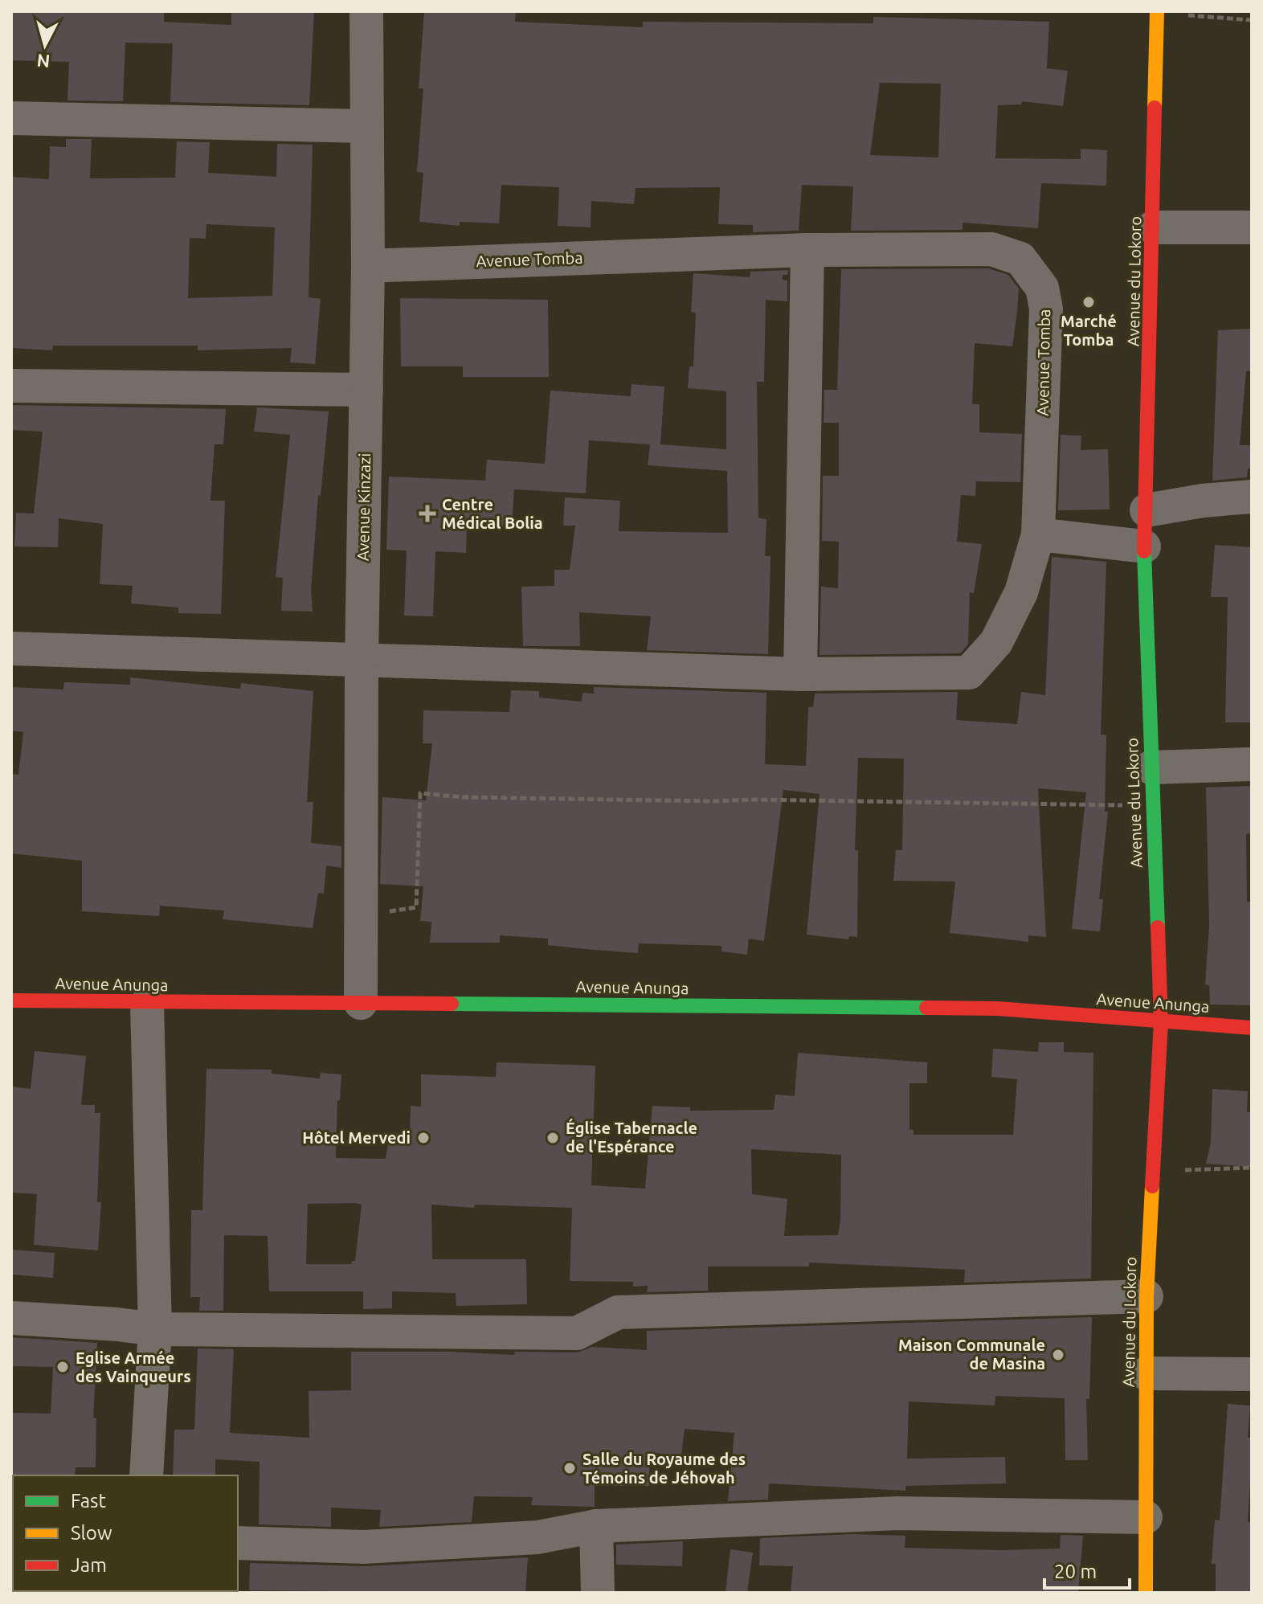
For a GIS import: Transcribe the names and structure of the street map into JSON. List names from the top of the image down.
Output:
{
  "streets": {
    "street": [
      "Avenue Tomba",
      "Avenue du Lokoro",
      "Avenue Kinzazi",
      "Avenue Anunga"
    ]
  },
  "crossings": [
    ["Avenue Tomba", "Avenue Kinzazi"],
    ["Avenue du Lokoro", "Avenue Anunga"],
    ["Avenue Kinzazi", "Avenue Anunga"]
  ],
  "places": {
    "other": [
      "Marché Tomba",
      "Hôtel Mervedi",
      "Église Tabernacle de l'Espérance",
      "Maison Communale de Masina",
      "Eglise Armée des Vainqueurs",
      "Salle du Royaume des Témoins de Jéhovah"
    ],
    "health": ["Centre Médical Bolia"]
  },
  "legend": ["Fast", "Slow", "Jam"],
  "scale_bar": "20 m",
  "north": "bottom"
}
